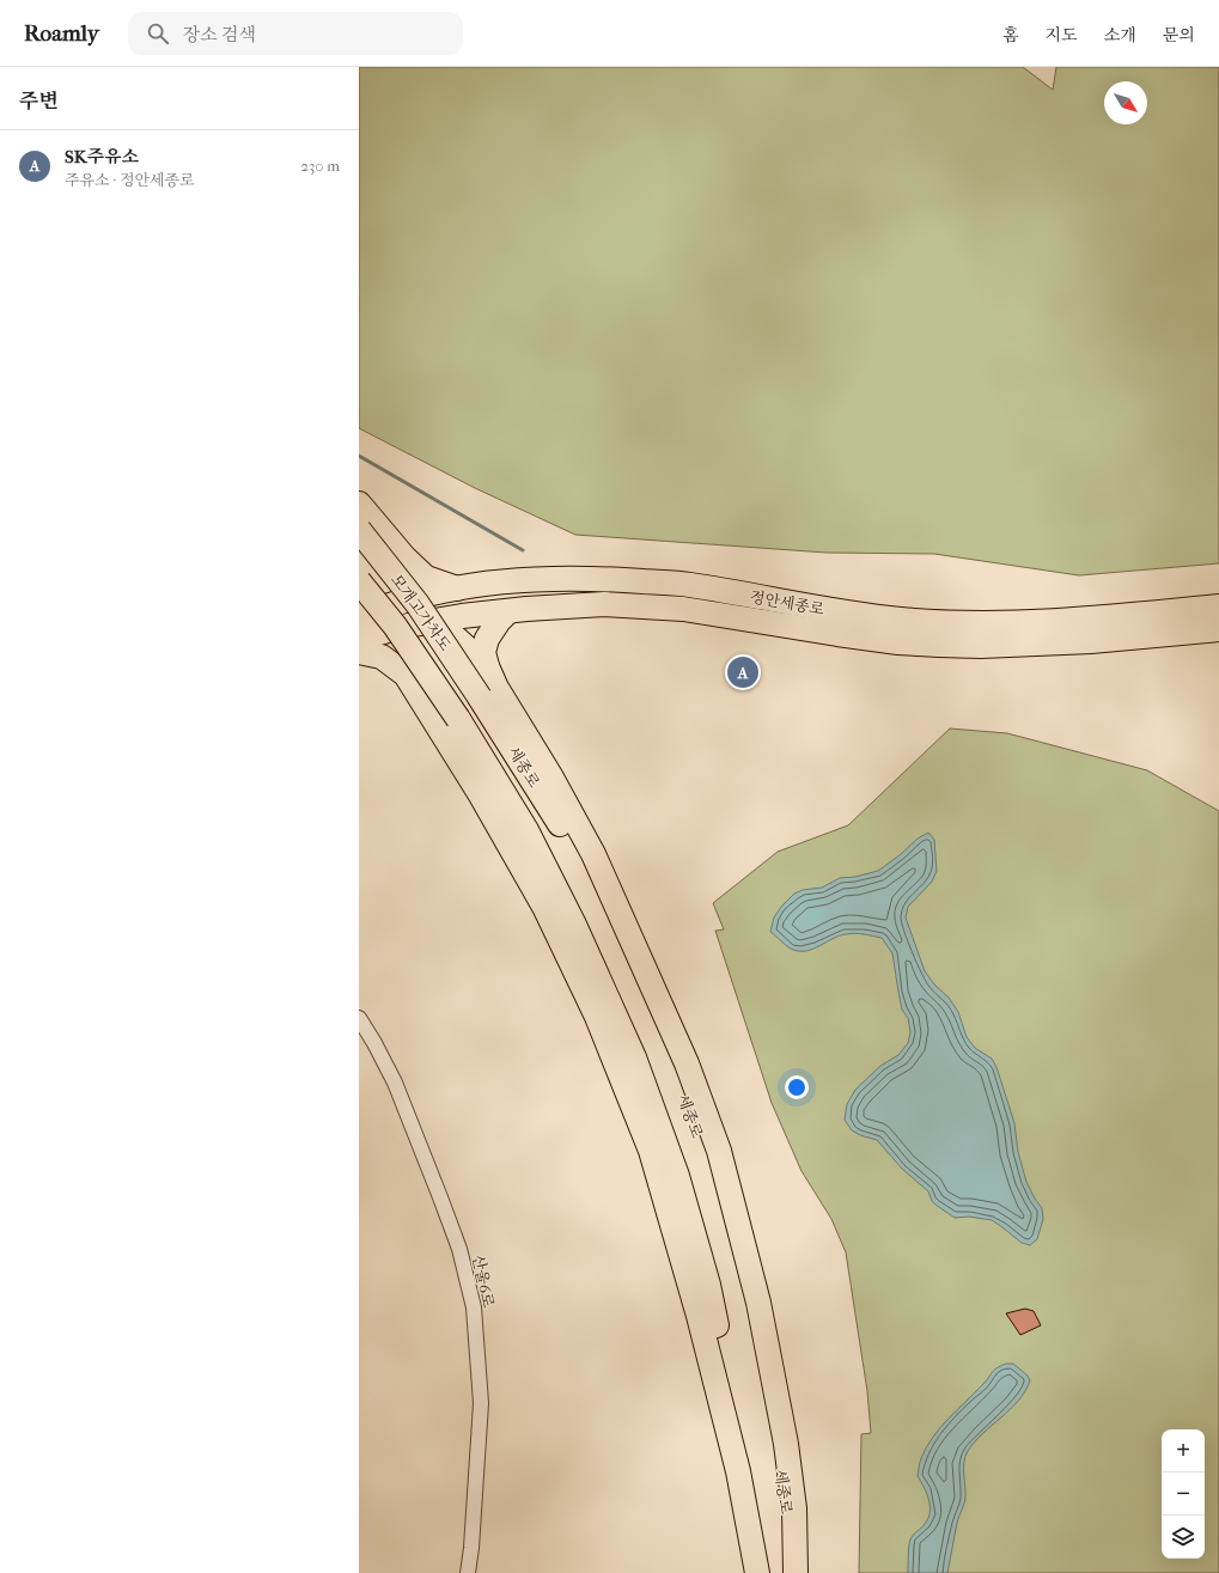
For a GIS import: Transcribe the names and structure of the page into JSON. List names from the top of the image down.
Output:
{
  "streets": {
    "highway": ["정안세종로", "모개고가차도", "세종로"],
    "street": ["산울6로"]
  },
  "crossings": [
    ["모개고가차도", "세종로"]
  ],
  "north": "bottom right",
  "page": {
    "header": "Roamly",
    "search": "장소 검색",
    "nav": [
      "홈",
      "지도",
      "소개",
      "문의"
    ],
    "heading": "주변",
    "list": [
      {
        "mark": "A",
        "name": "SK주유소",
        "note": "주유소 · 정안세종로",
        "value": "230 m"
      }
    ],
    "pins": "A",
    "map_buttons": ["+", "−"]
  }
}
